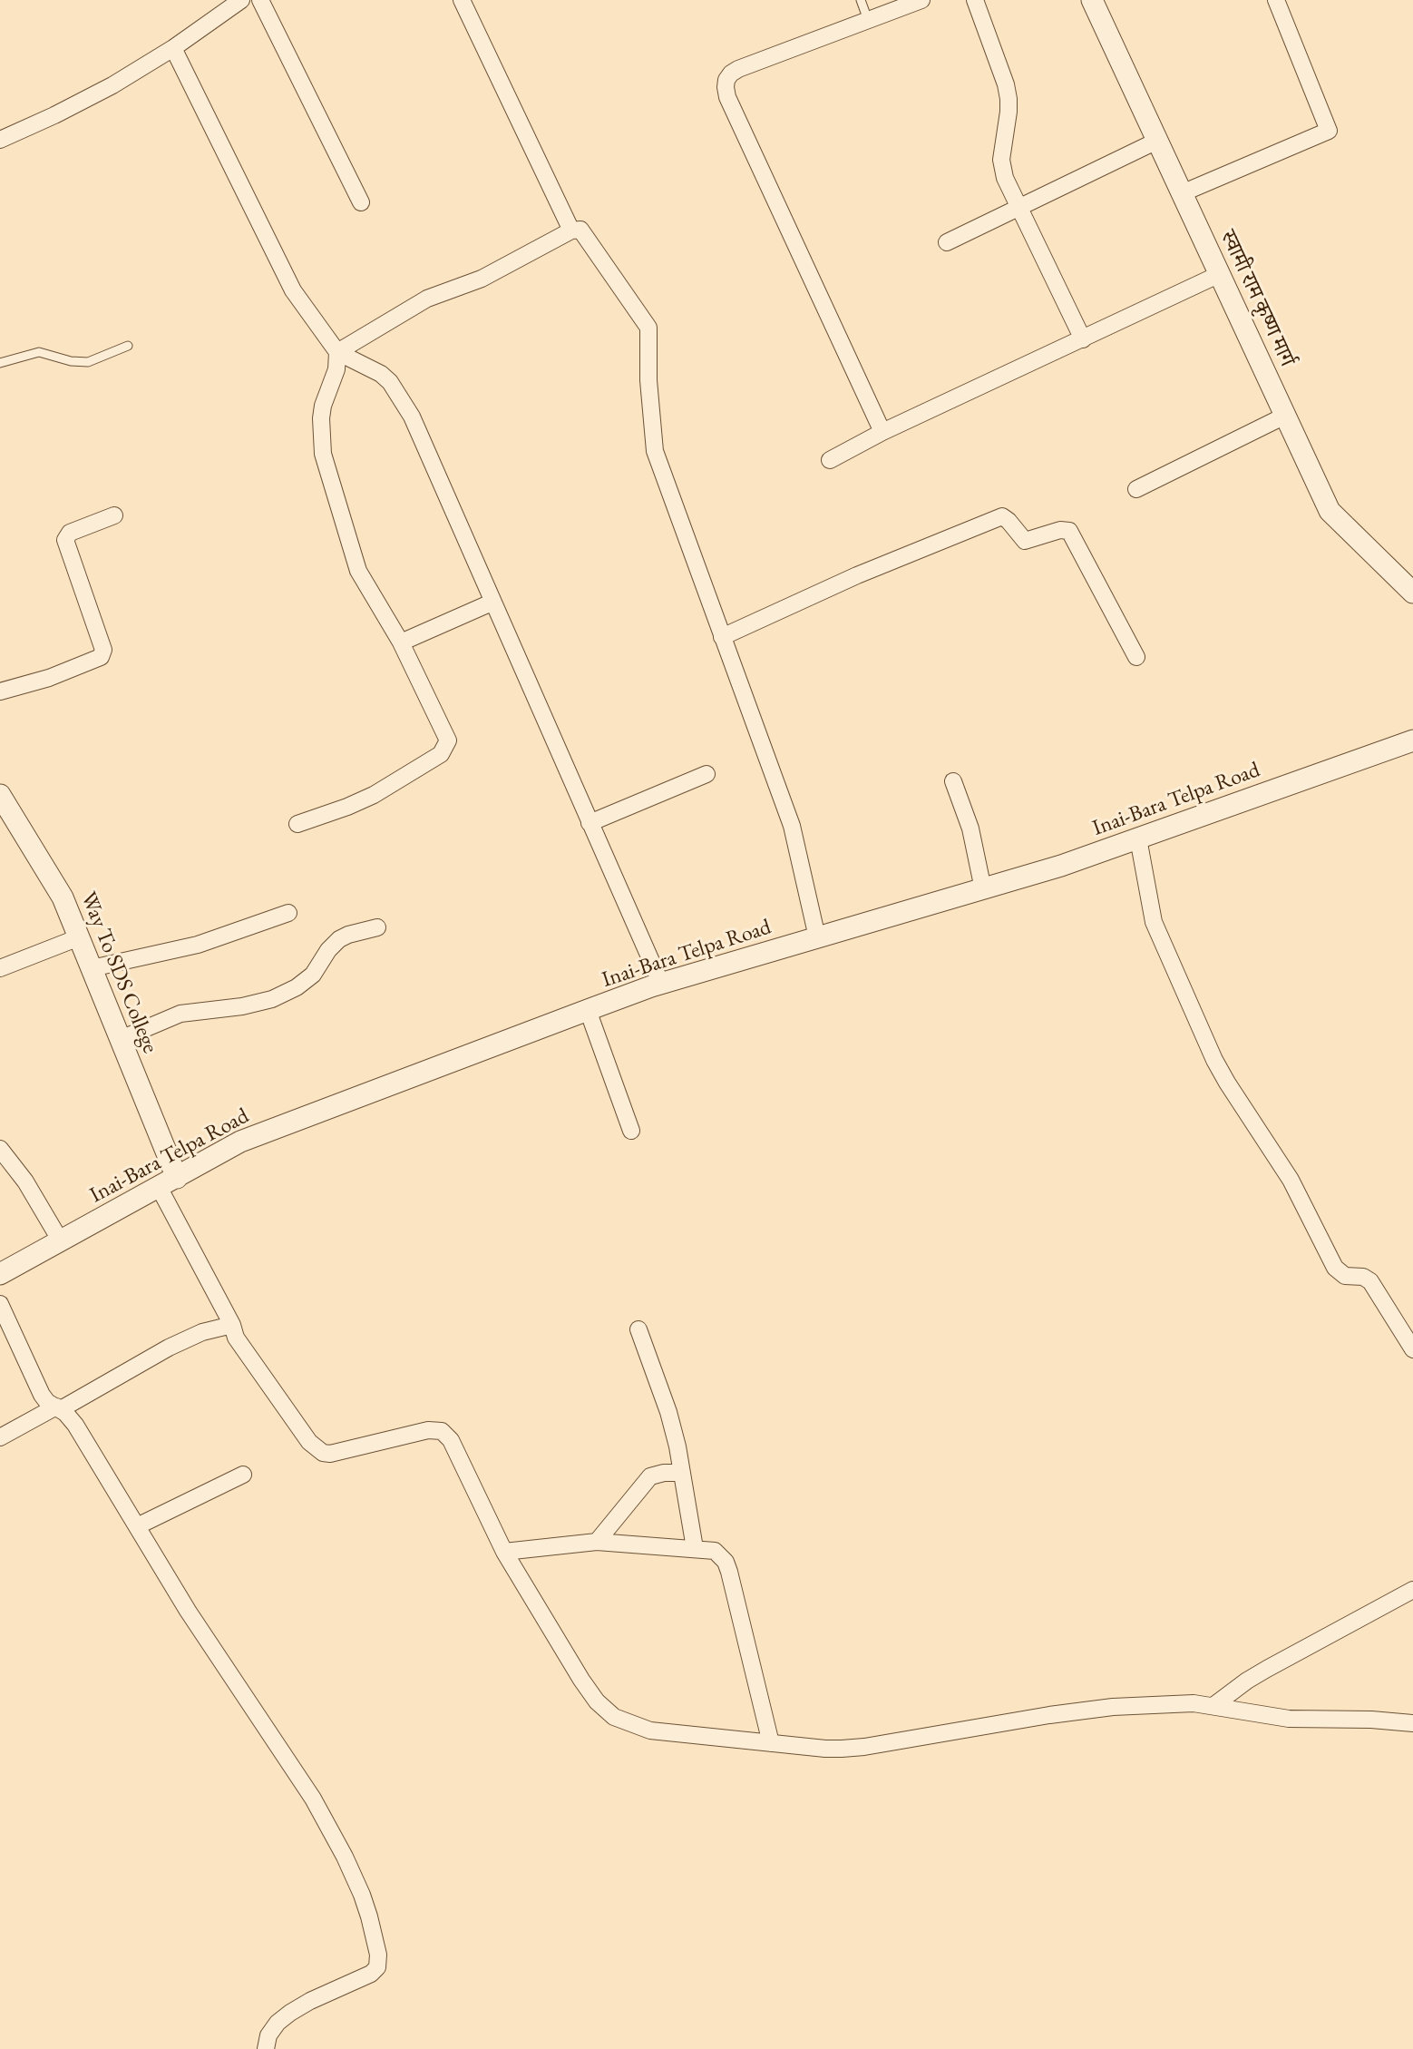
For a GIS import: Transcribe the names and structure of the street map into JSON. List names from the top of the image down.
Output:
{
  "streets": {
    "street": ["स्वामी राम कृष्ण मार्ग", "Inai-Bara Telpa Road", "Way To SDS College"]
  },
  "crossings": [
    ["Inai-Bara Telpa Road", "Way To SDS College"]
  ]
}
